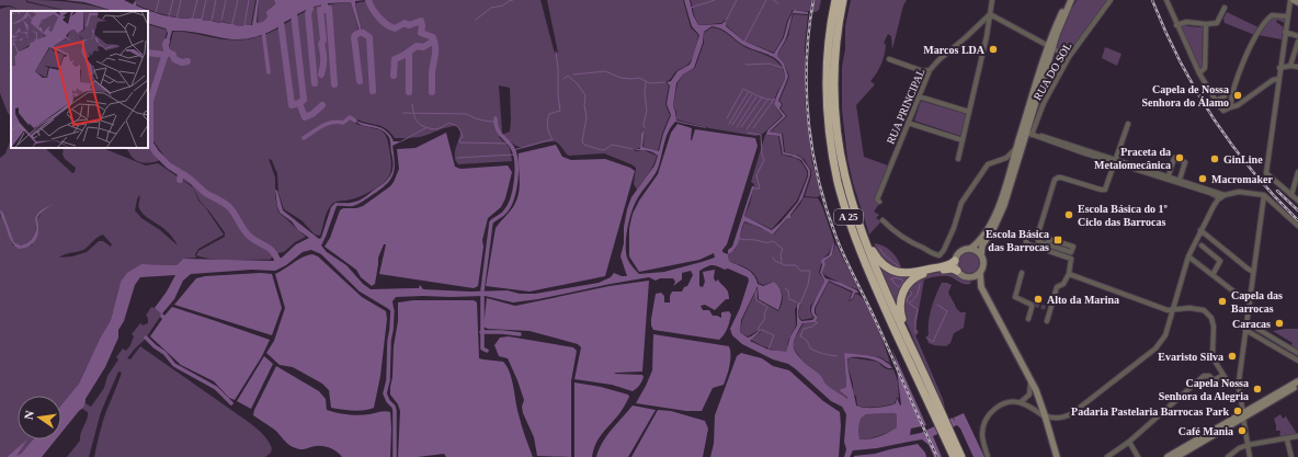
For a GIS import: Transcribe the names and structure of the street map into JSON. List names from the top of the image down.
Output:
{
  "streets": {
    "highway": ["A 25"],
    "street": ["RUA DO SOL", "RUA PRINCIPAL"]
  },
  "places": {
    "other": [
      "Marcos LDA",
      "Capela de Nossa Senhora do Álamo",
      "Praceta da Metalomecânica",
      "GinLine",
      "Macromaker",
      "Escola Básica do 1º Ciclo das Barrocas",
      "Alto da Marina",
      "Capela das Barrocas",
      "Caracas",
      "Evaristo Silva",
      "Capela Nossa Senhora da Alegria",
      "Padaria Pastelaria Barrocas Park",
      "Café Mania"
    ],
    "transit": ["Escola Básica das Barrocas"]
  },
  "north": "left"
}
